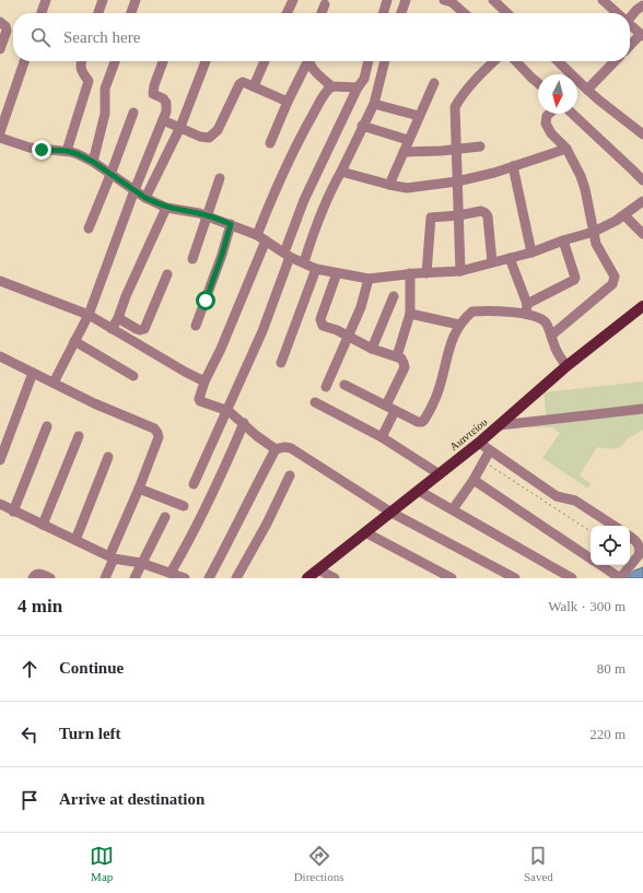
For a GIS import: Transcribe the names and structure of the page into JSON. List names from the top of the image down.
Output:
{
  "streets": {
    "main road": ["Αιαντείου"]
  },
  "north": "bottom",
  "page": {
    "search": "Search here",
    "heading": ["4 min", "Walk · 300 m"],
    "list": [
      ["Continue", "80 m"],
      ["Turn left", "220 m"],
      "Arrive at destination"
    ],
    "nav": ["Map", "Directions", "Saved"]
  }
}
